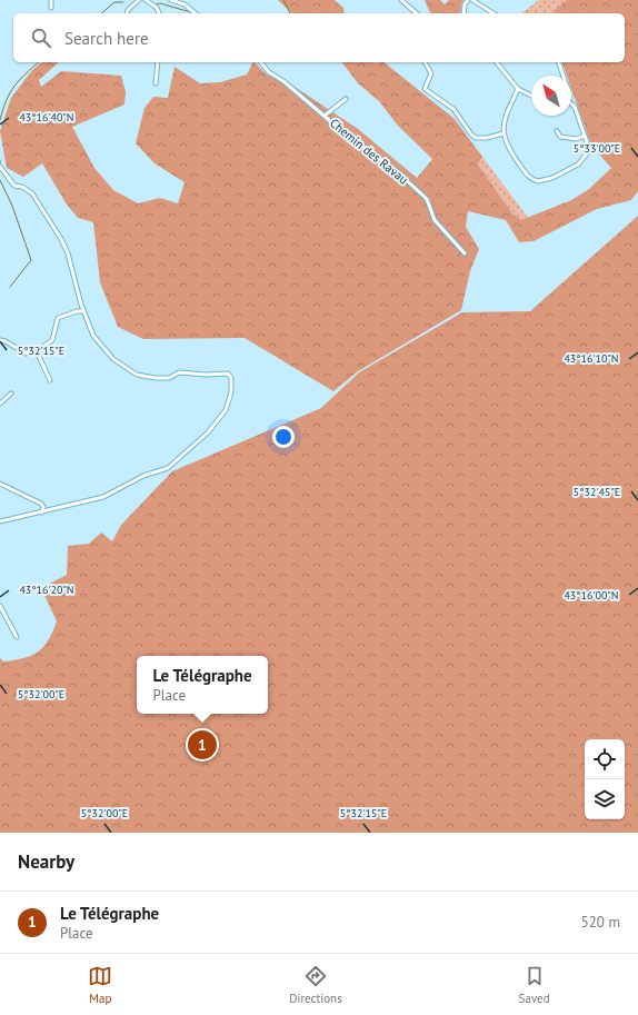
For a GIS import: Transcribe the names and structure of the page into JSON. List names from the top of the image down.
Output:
{
  "streets": {
    "street": ["Chemin des Ravau"]
  },
  "north": "top left",
  "page": {
    "search": "Search here",
    "popup": ["Le Télégraphe", "Place"],
    "pins": "1",
    "heading": "Nearby",
    "list": [
      {
        "mark": "1",
        "name": "Le Télégraphe",
        "note": "Place",
        "value": "520 m"
      }
    ],
    "nav": ["Map", "Directions", "Saved"]
  },
  "coordinates": [
    "43°16'40\"N",
    "5°33'00\"E",
    "5°32'15\"E",
    "43°16'10\"N",
    "5°32'45\"E",
    "43°16'20\"N",
    "43°16'00\"N",
    "5°32'00\"E"
  ]
}
